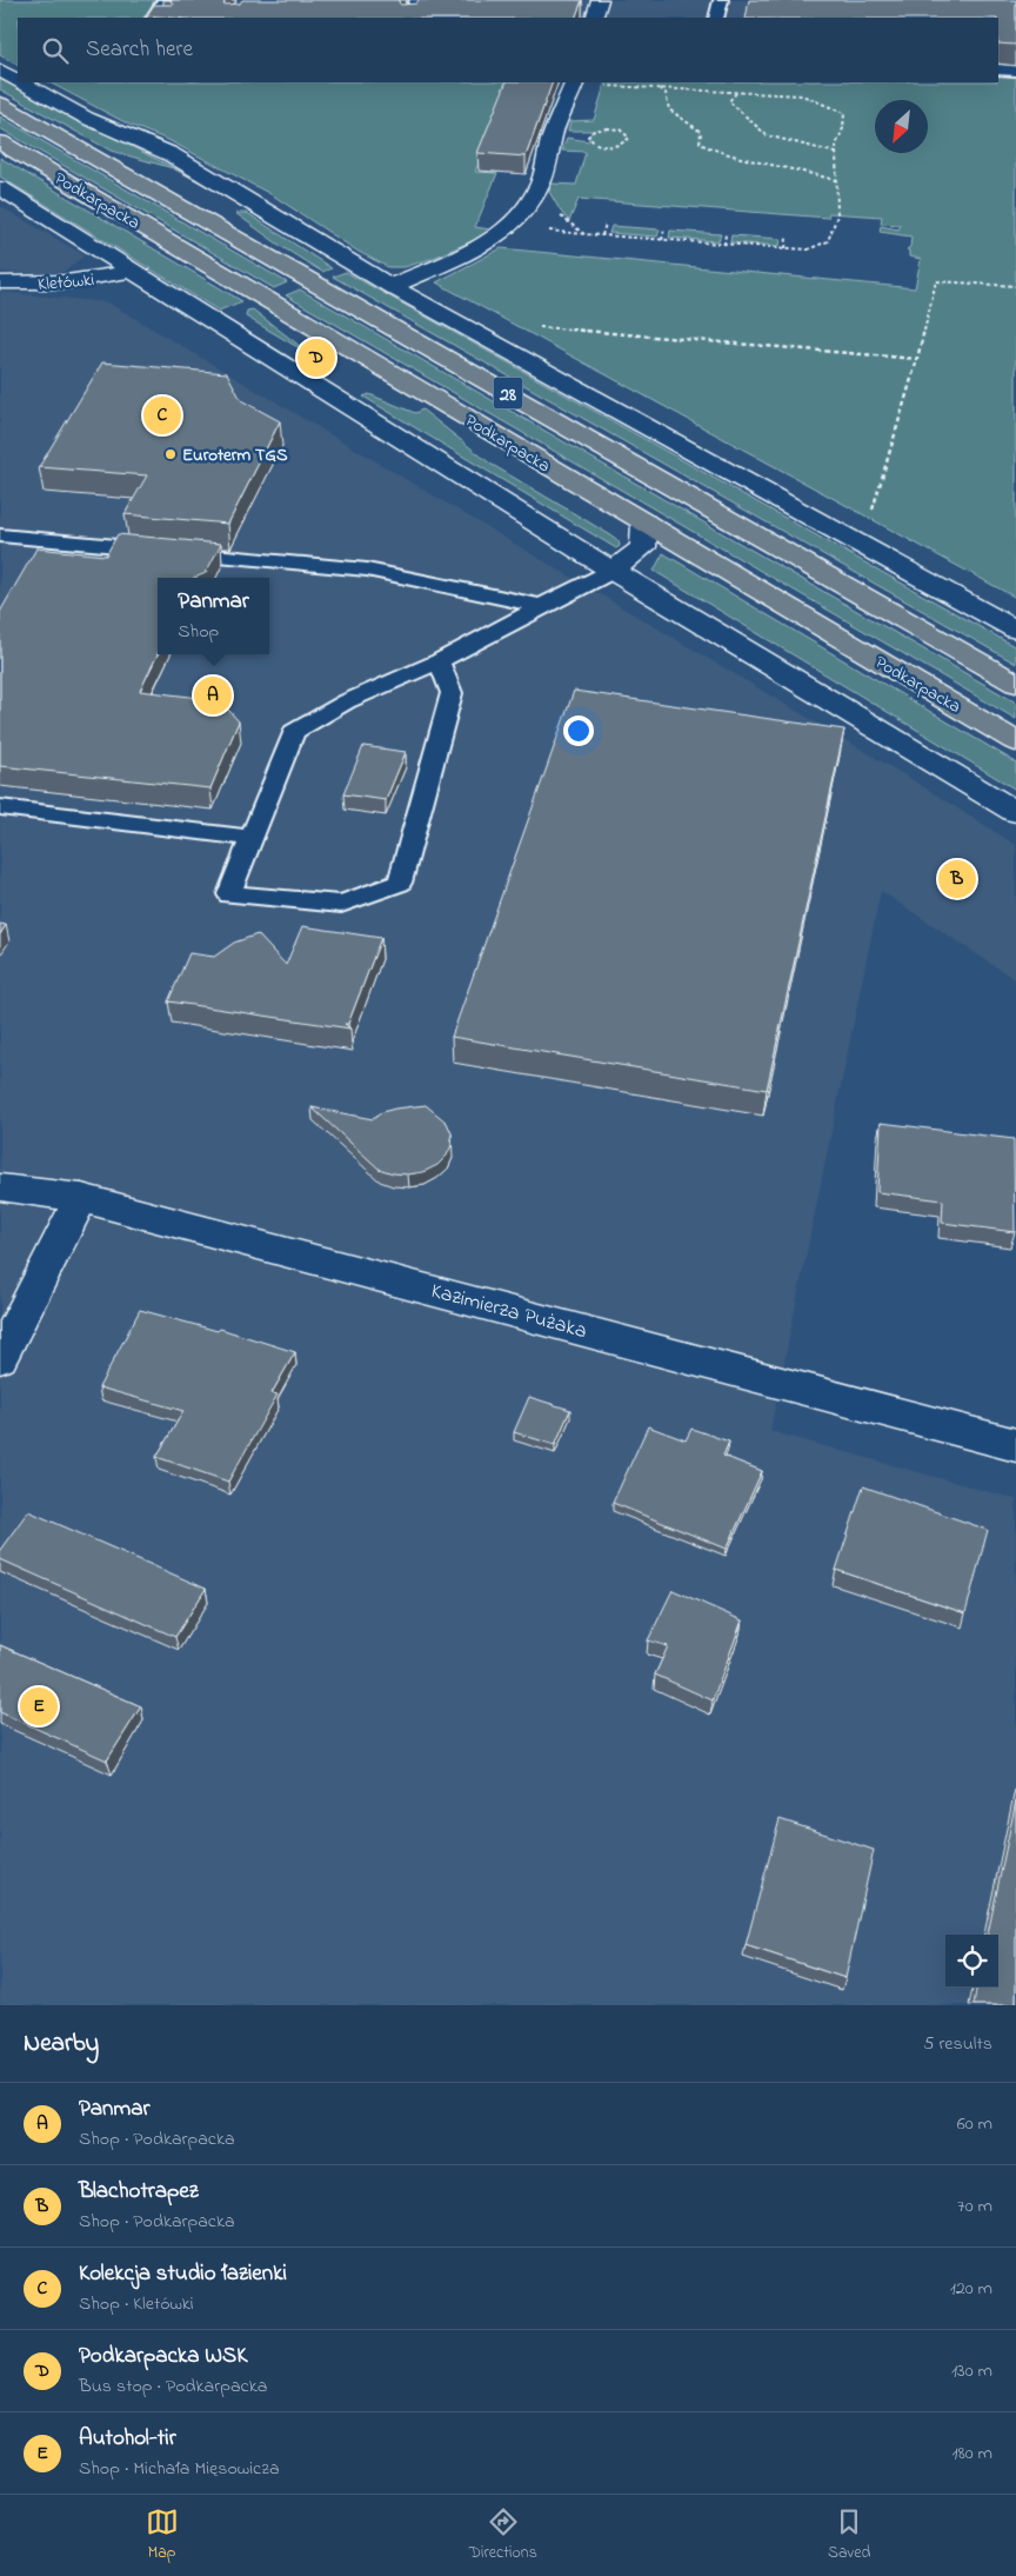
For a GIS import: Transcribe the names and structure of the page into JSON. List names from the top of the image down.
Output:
{
  "streets": {
    "main road": ["Podkarpacka", "28"],
    "street": ["Kletówki", "Kazimierza Pużaka"]
  },
  "places": ["Euroterm TGS"],
  "north": "bottom left",
  "page": {
    "search": "Search here",
    "pins": [
      "D",
      "C",
      "A",
      "B",
      "E"
    ],
    "popup": ["Panmar", "Shop"],
    "heading": ["Nearby", "5 results"],
    "list": [
      {
        "mark": "A",
        "name": "Panmar",
        "note": "Shop · Podkarpacka",
        "value": "60 m"
      },
      {
        "mark": "B",
        "name": "Blachotrapez",
        "note": "Shop · Podkarpacka",
        "value": "70 m"
      },
      {
        "mark": "C",
        "name": "Kolekcja studio łazienki",
        "note": "Shop · Kletówki",
        "value": "120 m"
      },
      {
        "mark": "D",
        "name": "Podkarpacka WSK",
        "note": "Bus stop · Podkarpacka",
        "value": "130 m"
      },
      {
        "mark": "E",
        "name": "Autohol-tir",
        "note": "Shop · Michała Mięsowicza",
        "value": "180 m"
      }
    ],
    "nav": ["Map", "Directions", "Saved"]
  }
}
